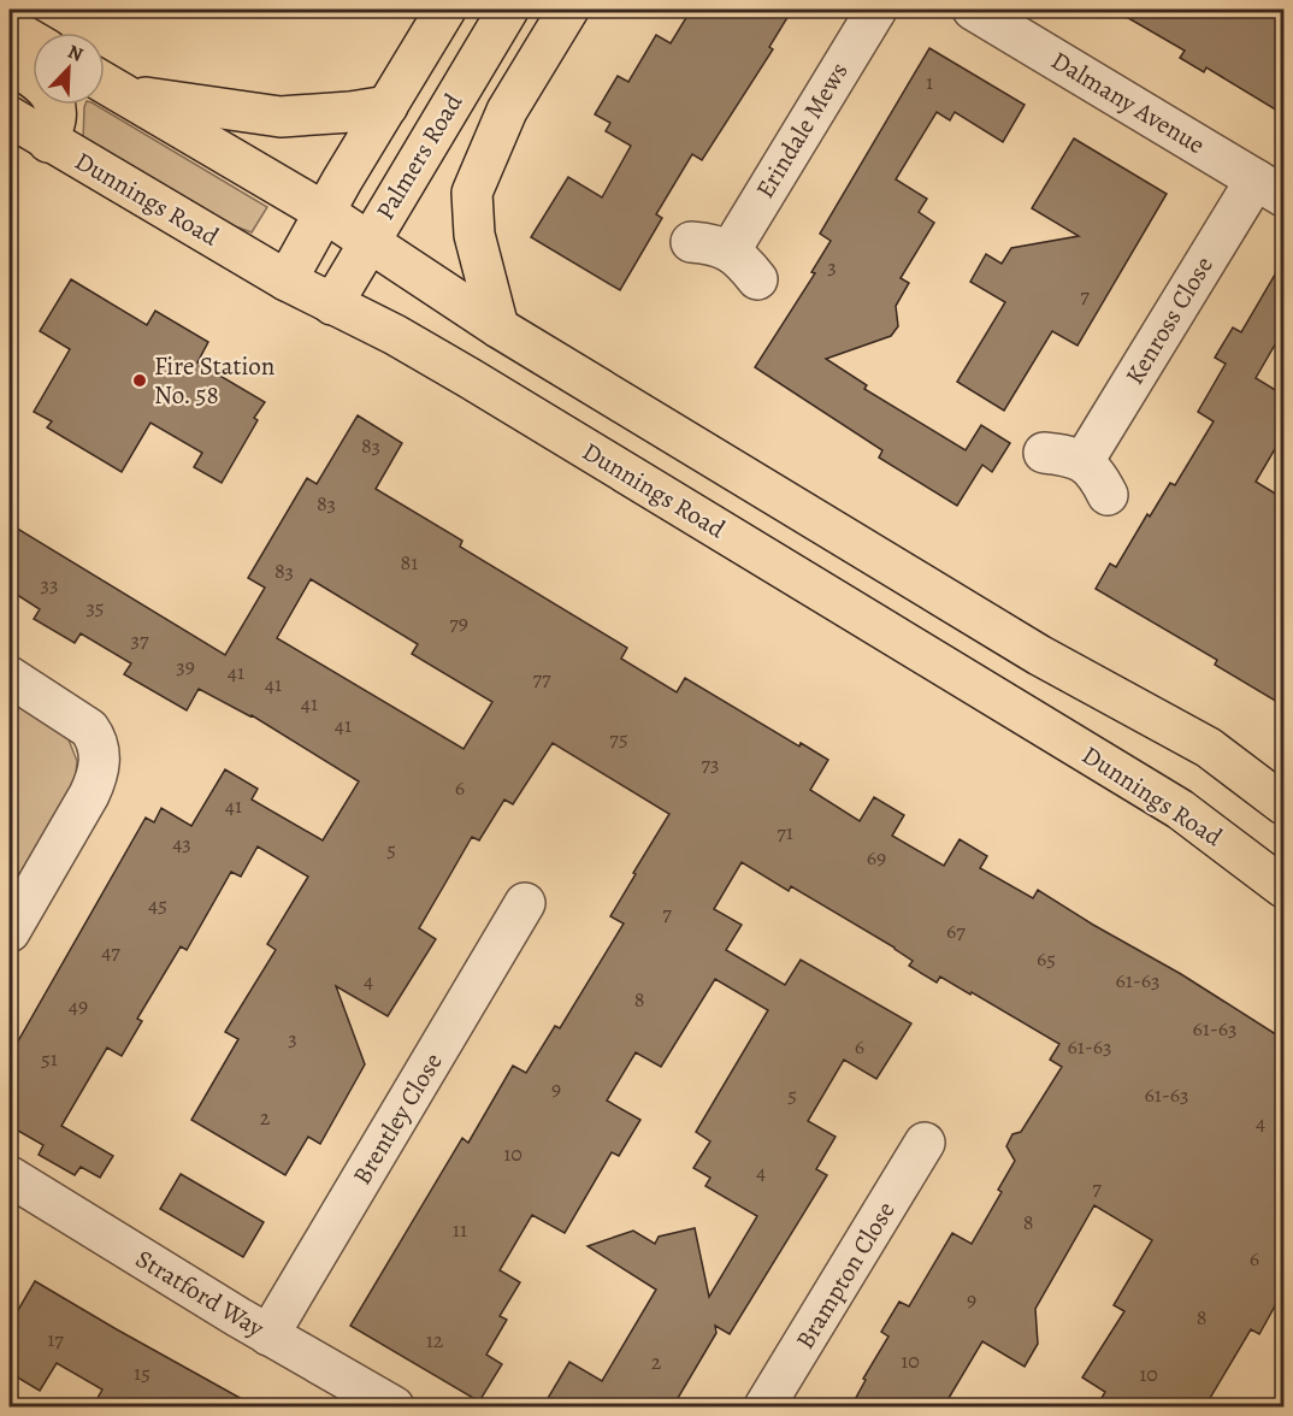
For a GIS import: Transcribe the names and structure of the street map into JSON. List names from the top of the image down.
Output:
{
  "streets": {
    "main road": ["Palmers Road", "Dunnings Road"],
    "street": [
      "Dalmany Avenue",
      "Erindale Mews",
      "Kenross Close",
      "Brentley Close",
      "Brampton Close",
      "Stratford Way"
    ]
  },
  "crossings": [
    ["Dalmany Avenue", "Kenross Close"],
    ["Palmers Road", "Dunnings Road"],
    ["Brentley Close", "Stratford Way"]
  ],
  "places": ["Fire Station No. 58"],
  "house_numbers": [
    "1",
    "3",
    "7",
    "83",
    "83",
    "81",
    "83",
    "33",
    "35",
    "79",
    "37",
    "39",
    "41",
    "77",
    "41",
    "41",
    "41",
    "75",
    "73",
    "6",
    "41",
    "71",
    "43",
    "5",
    "69",
    "45",
    "7",
    "67",
    "47",
    "65",
    "4",
    "61-63",
    "8",
    "49",
    "61-63",
    "3",
    "6",
    "61-63",
    "51",
    "9",
    "5",
    "61-63",
    "2",
    "4",
    "10",
    "4",
    "7",
    "8",
    "11",
    "6",
    "9",
    "8",
    "17",
    "12",
    "10",
    "2",
    "15",
    "10"
  ],
  "north": "top right"
}
